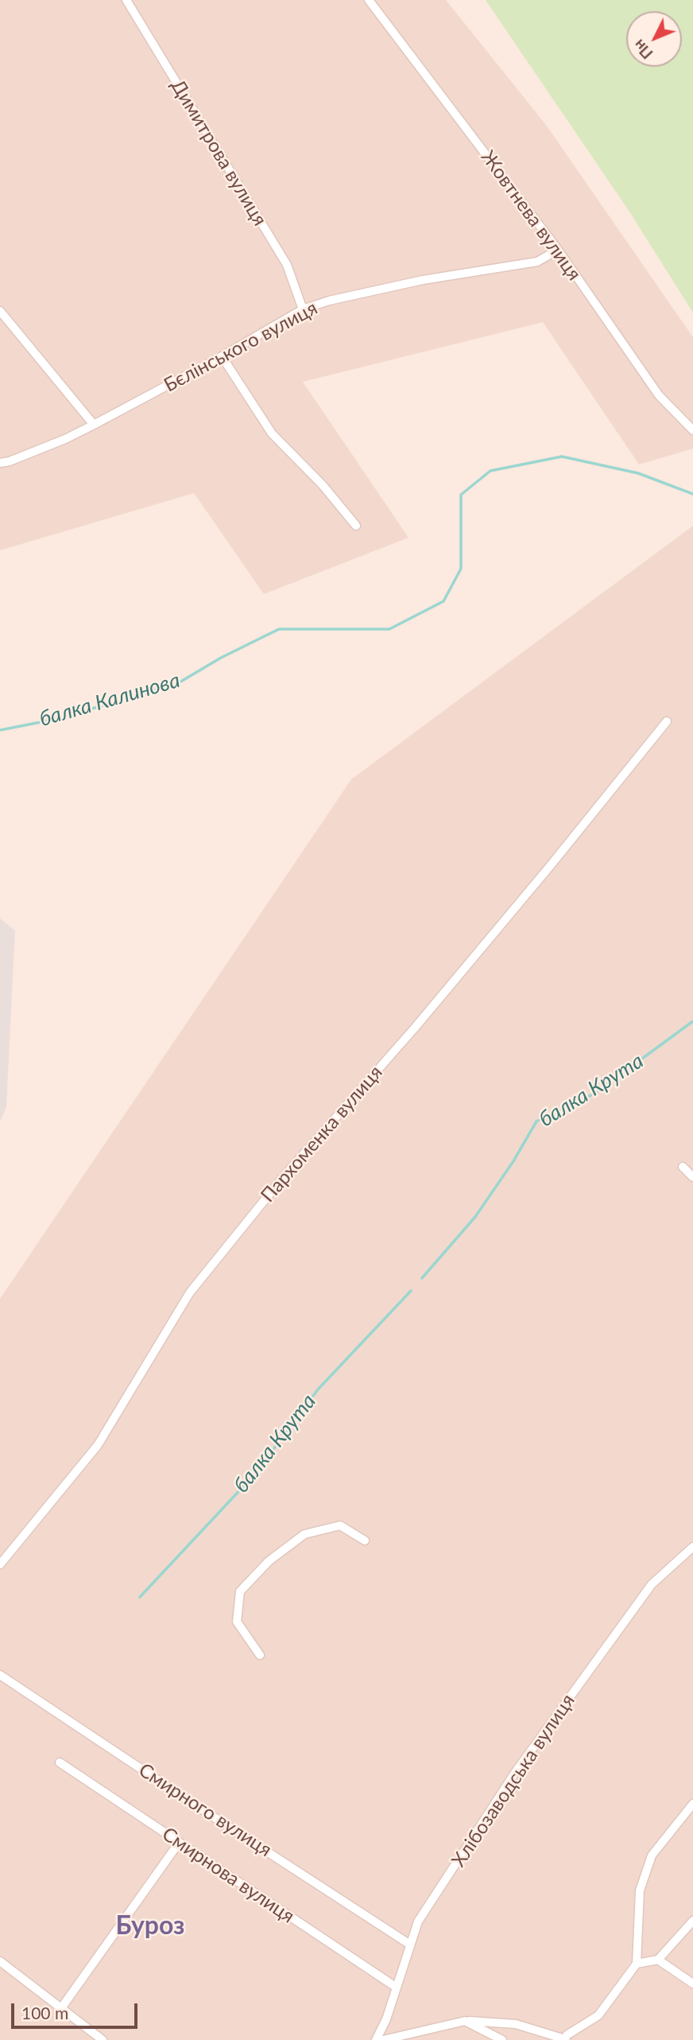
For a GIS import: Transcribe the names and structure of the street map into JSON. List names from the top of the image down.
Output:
{
  "streets": {
    "street": [
      "Димитрова вулиця",
      "Жовтнева вулиця",
      "Бєлінського вулиця",
      "Пархоменка вулиця",
      "Хлібозаводська вулиця",
      "Смирного вулиця",
      "Смирнова вулиця"
    ]
  },
  "crossings": [
    ["Димитрова вулиця", "Бєлінського вулиця"],
    ["Жовтнева вулиця", "Бєлінського вулиця"],
    ["Хлібозаводська вулиця", "Смирного вулиця"],
    ["Хлібозаводська вулиця", "Смирнова вулиця"]
  ],
  "districts": ["Буроз"],
  "water": ["балка Калинова", "балка Крута"],
  "scale_bar": "100 m",
  "north": "bottom left"
}
